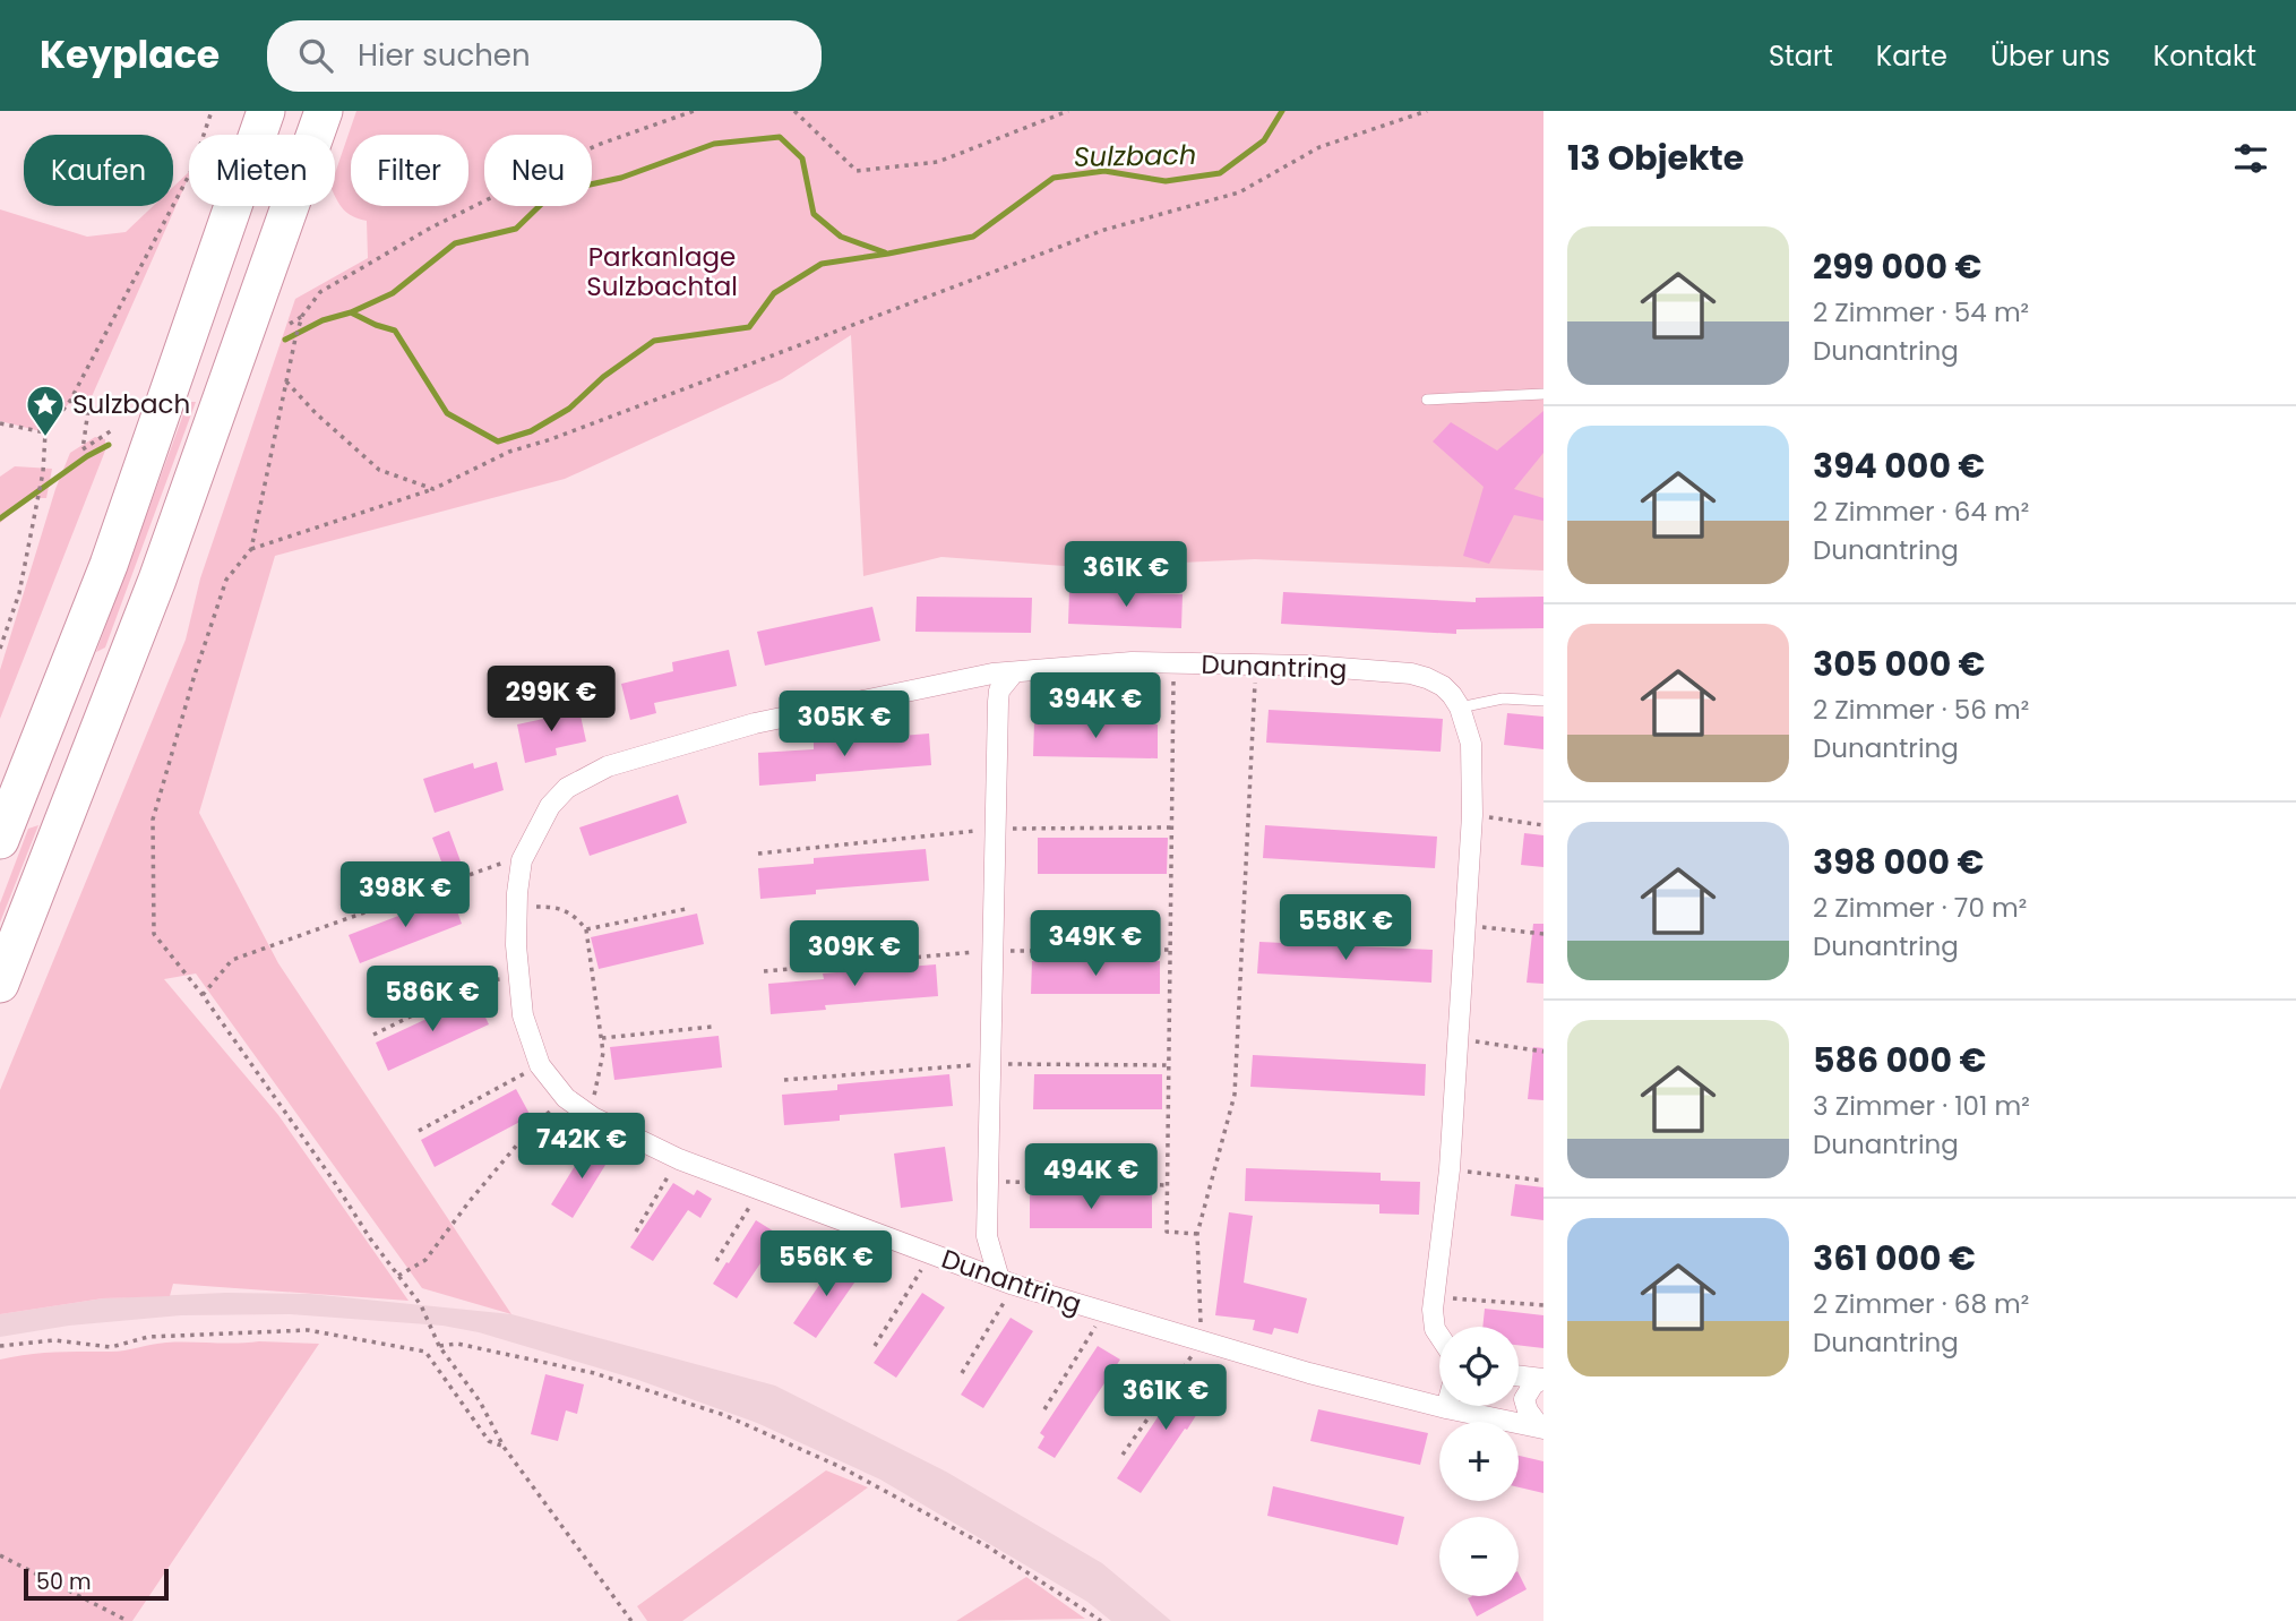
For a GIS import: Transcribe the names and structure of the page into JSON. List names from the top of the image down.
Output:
{
  "streets": {
    "street": ["Dunantring"]
  },
  "water": ["Sulzbach"],
  "parks": ["Parkanlage Sulzbachtal"],
  "places": {
    "place": ["Sulzbach"]
  },
  "scale_bar": "50 m",
  "page": {
    "header": "Keyplace",
    "search": "Hier suchen",
    "nav": [
      "Start",
      "Karte",
      "Über uns",
      "Kontakt"
    ],
    "heading": "13 Objekte",
    "chip": [
      "Kaufen",
      "Mieten",
      "Filter",
      "Neu"
    ],
    "list": [
      {
        "name": "299 000 €",
        "note": "2 Zimmer · 54 m² · Dunantring"
      },
      {
        "name": "394 000 €",
        "note": "2 Zimmer · 64 m² · Dunantring"
      },
      {
        "name": "305 000 €",
        "note": "2 Zimmer · 56 m² · Dunantring"
      },
      {
        "name": "398 000 €",
        "note": "2 Zimmer · 70 m² · Dunantring"
      },
      {
        "name": "586 000 €",
        "note": "3 Zimmer · 101 m² · Dunantring"
      },
      {
        "name": "361 000 €",
        "note": "2 Zimmer · 68 m² · Dunantring"
      }
    ],
    "price": [
      "361K €",
      "299K €",
      "394K €",
      "305K €",
      "398K €",
      "558K €",
      "349K €",
      "309K €",
      "586K €",
      "742K €",
      "494K €",
      "556K €",
      "361K €"
    ],
    "map_buttons": ["+", "−"],
    "scale": "50 m"
  }
}
